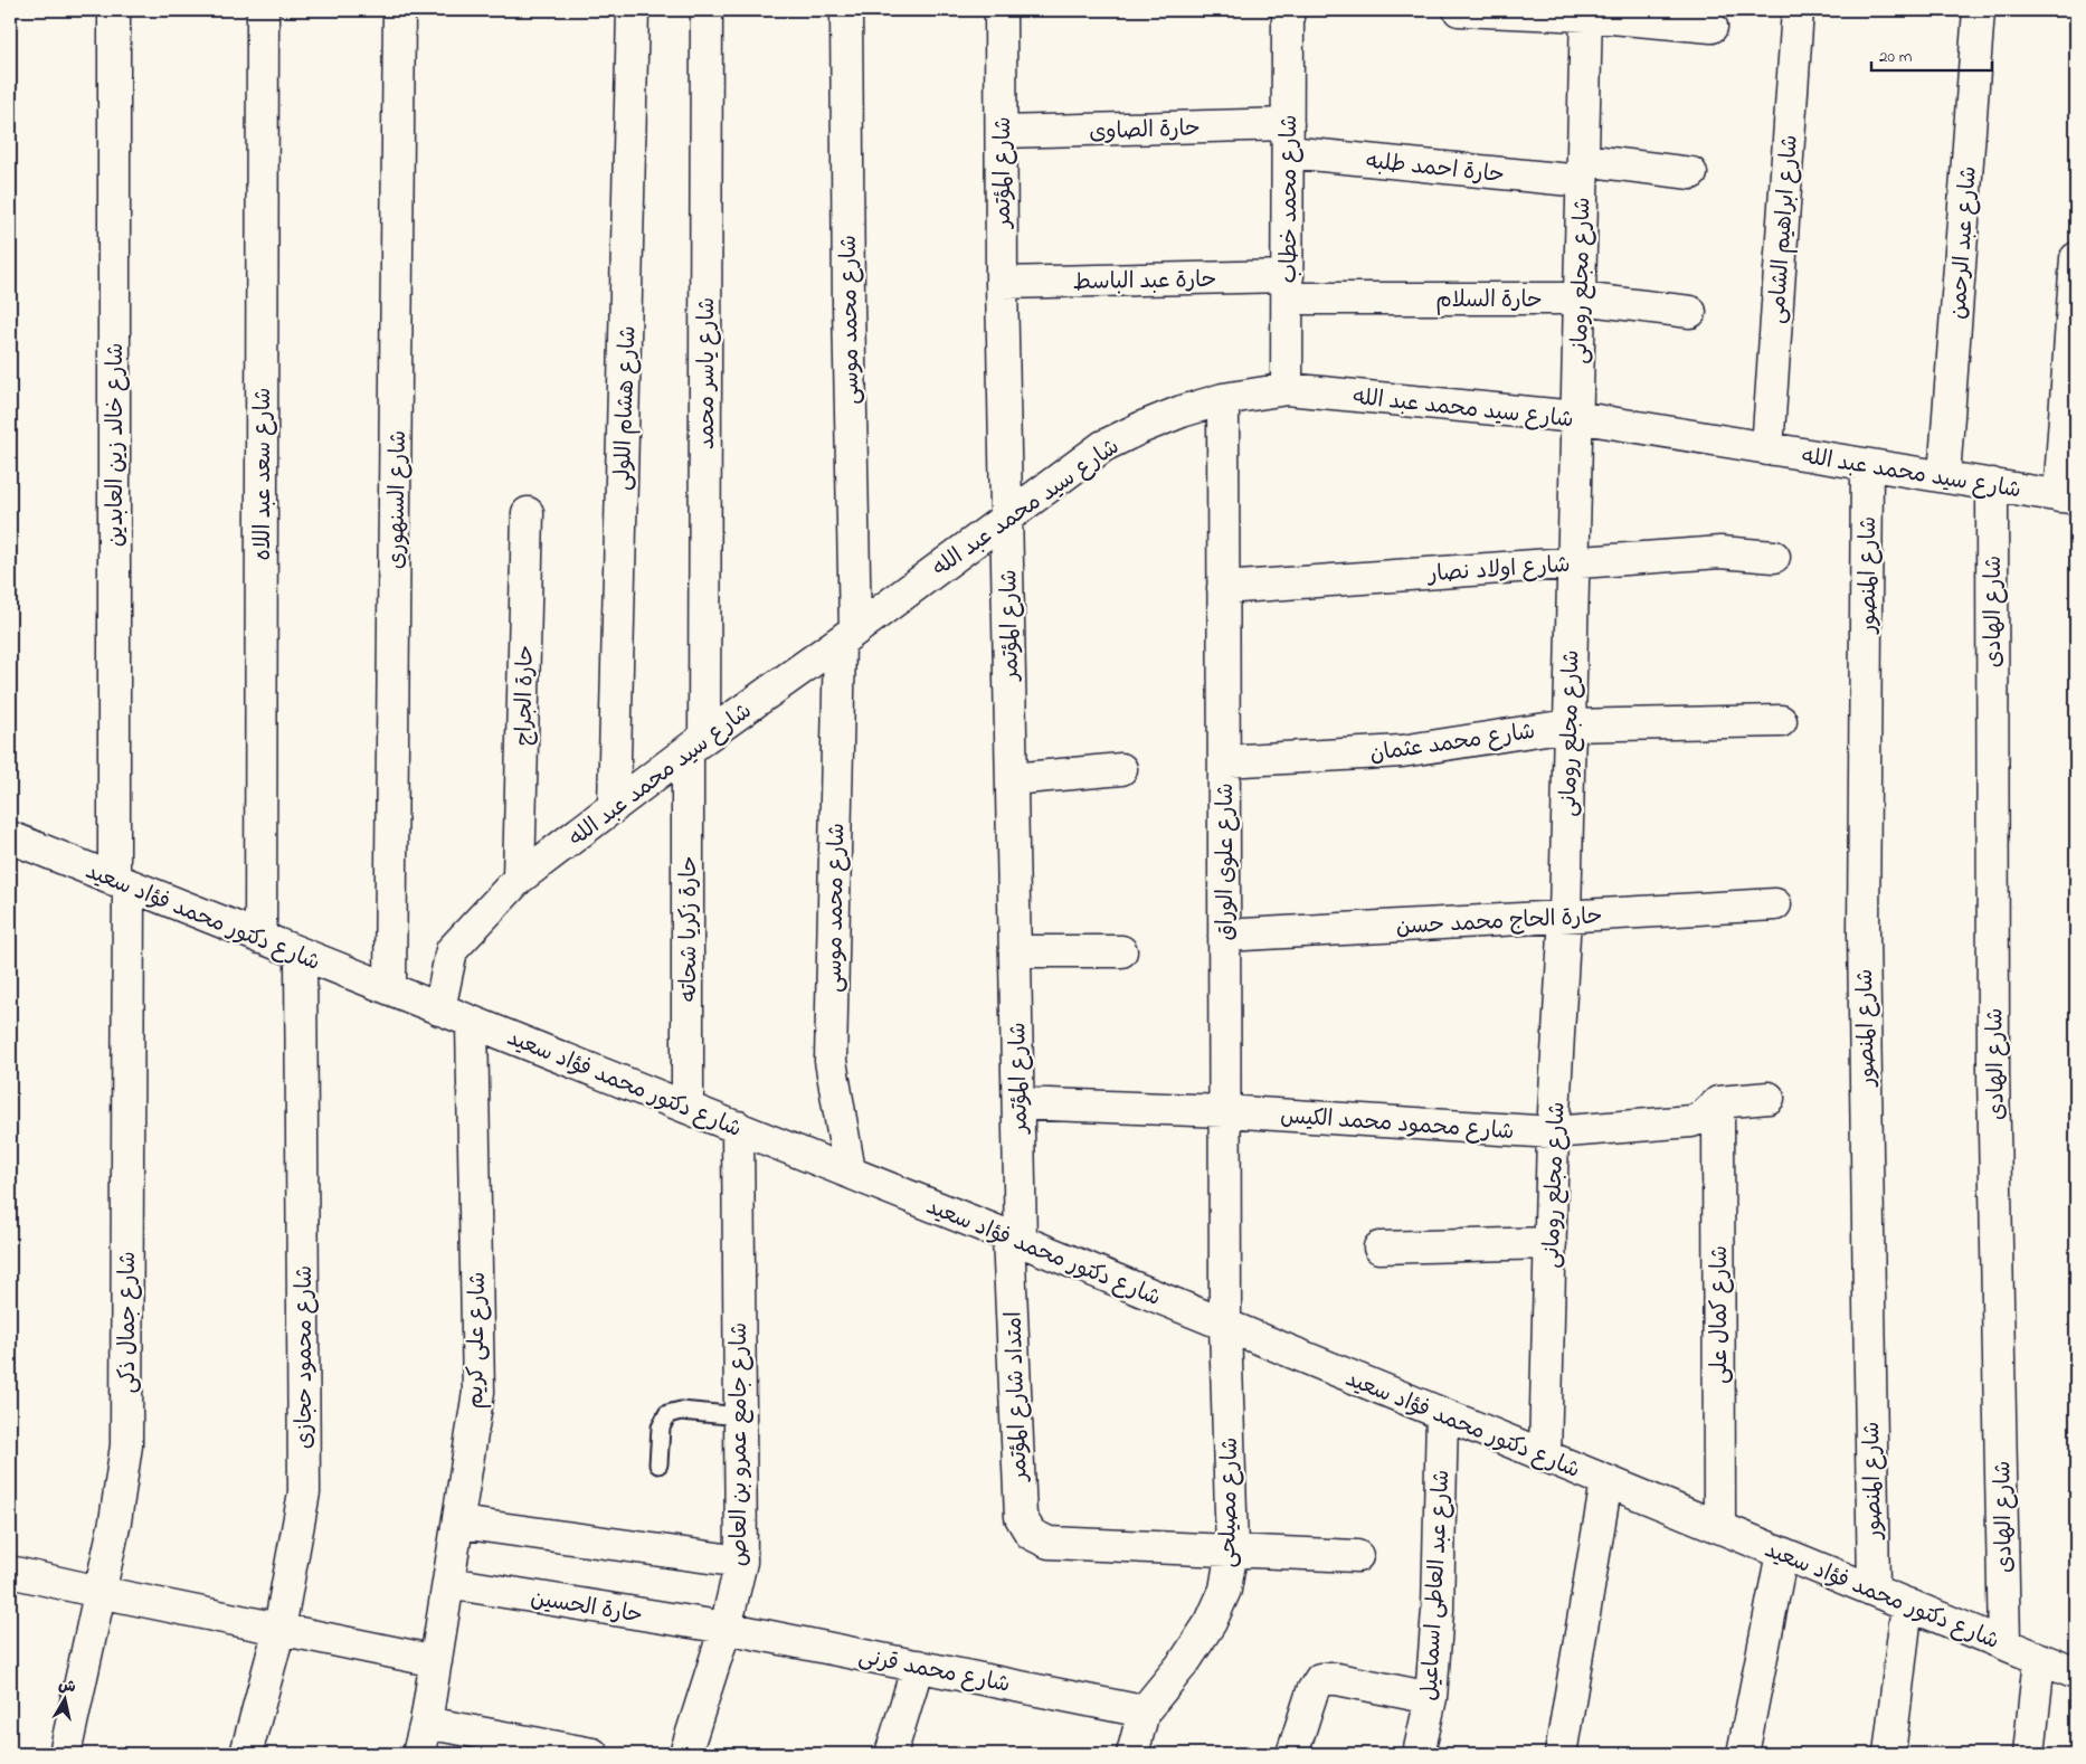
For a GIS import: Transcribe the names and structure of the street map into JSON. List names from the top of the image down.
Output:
{
  "streets": {
    "street": [
      "حارة الصاوى",
      "حارة احمد طلبه",
      "شارع المؤتمر",
      "شارع محمد خطاب",
      "شارع ابراهيم الشامى",
      "شارع عبد الرحمن",
      "حارة عبد الباسط",
      "شارع مجلع رومانى",
      "حارة السلام",
      "شارع محمد موسى",
      "شارع ياسر محمد",
      "شارع سيد محمد عبد الله",
      "شارع هشام اللولى",
      "شارع خالد زين العابدين",
      "شارع سعد عبد اللاه",
      "شارع السنهورى",
      "شارع اولاد نصار",
      "شارع المنصور",
      "شارع الهادى",
      "حارة الجراج",
      "شارع محمد عثمان",
      "شارع علوى الوراق",
      "شارع دكتور محمد فؤاد سعيد",
      "حارة الحاج محمد حسن",
      "حارة زكريا شحاته",
      "شارع محمود محمد الكيس",
      "شارع كمال على",
      "شارع جمال ذكى",
      "شارع على كريم",
      "شارع محمود حجازى",
      "امتداد شارع المؤتمر",
      "شارع جامع عمرو بن العاص",
      "شارع مصيلحى",
      "شارع عبد العاطى اسماعيل",
      "حارة الحسين",
      "شارع محمد قرنى"
    ]
  },
  "crossings": [
    ["حارة الصاوى", "حارة احمد طلبه"],
    ["حارة الصاوى", "شارع المؤتمر"],
    ["حارة الصاوى", "شارع محمد خطاب"],
    ["حارة احمد طلبه", "شارع محمد خطاب"],
    ["حارة احمد طلبه", "شارع مجلع رومانى"],
    ["شارع المؤتمر", "حارة عبد الباسط"],
    ["شارع المؤتمر", "شارع سيد محمد عبد الله"],
    ["شارع المؤتمر", "شارع دكتور محمد فؤاد سعيد"],
    ["شارع المؤتمر", "شارع محمود محمد الكيس"],
    ["شارع المؤتمر", "امتداد شارع المؤتمر"],
    ["شارع محمد خطاب", "حارة عبد الباسط"],
    ["شارع محمد خطاب", "حارة السلام"],
    ["شارع محمد خطاب", "شارع سيد محمد عبد الله"],
    ["شارع ابراهيم الشامى", "شارع سيد محمد عبد الله"],
    ["شارع عبد الرحمن", "شارع سيد محمد عبد الله"],
    ["حارة عبد الباسط", "حارة السلام"],
    ["شارع مجلع رومانى", "حارة السلام"],
    ["شارع مجلع رومانى", "شارع سيد محمد عبد الله"],
    ["شارع مجلع رومانى", "شارع اولاد نصار"],
    ["شارع مجلع رومانى", "شارع محمد عثمان"],
    ["شارع مجلع رومانى", "شارع دكتور محمد فؤاد سعيد"],
    ["شارع مجلع رومانى", "حارة الحاج محمد حسن"],
    ["شارع مجلع رومانى", "شارع محمود محمد الكيس"],
    ["شارع محمد موسى", "شارع سيد محمد عبد الله"],
    ["شارع محمد موسى", "شارع دكتور محمد فؤاد سعيد"],
    ["شارع ياسر محمد", "شارع سيد محمد عبد الله"],
    ["شارع ياسر محمد", "حارة زكريا شحاته"],
    ["شارع سيد محمد عبد الله", "شارع هشام اللولى"],
    ["شارع سيد محمد عبد الله", "شارع المنصور"],
    ["شارع سيد محمد عبد الله", "شارع الهادى"],
    ["شارع سيد محمد عبد الله", "حارة الجراج"],
    ["شارع سيد محمد عبد الله", "شارع علوى الوراق"],
    ["شارع سيد محمد عبد الله", "شارع دكتور محمد فؤاد سعيد"],
    ["شارع سيد محمد عبد الله", "حارة زكريا شحاته"],
    ["شارع خالد زين العابدين", "شارع دكتور محمد فؤاد سعيد"],
    ["شارع خالد زين العابدين", "شارع جمال ذكى"],
    ["شارع سعد عبد اللاه", "شارع دكتور محمد فؤاد سعيد"],
    ["شارع السنهورى", "شارع دكتور محمد فؤاد سعيد"],
    ["شارع اولاد نصار", "شارع علوى الوراق"],
    ["شارع المنصور", "شارع دكتور محمد فؤاد سعيد"],
    ["شارع الهادى", "شارع دكتور محمد فؤاد سعيد"],
    ["شارع محمد عثمان", "شارع علوى الوراق"],
    ["شارع علوى الوراق", "شارع دكتور محمد فؤاد سعيد"],
    ["شارع علوى الوراق", "حارة الحاج محمد حسن"],
    ["شارع علوى الوراق", "شارع محمود محمد الكيس"],
    ["شارع علوى الوراق", "شارع مصيلحى"],
    ["شارع دكتور محمد فؤاد سعيد", "حارة زكريا شحاته"],
    ["شارع دكتور محمد فؤاد سعيد", "شارع كمال على"],
    ["شارع دكتور محمد فؤاد سعيد", "شارع جمال ذكى"],
    ["شارع دكتور محمد فؤاد سعيد", "شارع على كريم"],
    ["شارع دكتور محمد فؤاد سعيد", "شارع محمود حجازى"],
    ["شارع دكتور محمد فؤاد سعيد", "امتداد شارع المؤتمر"],
    ["شارع دكتور محمد فؤاد سعيد", "شارع جامع عمرو بن العاص"],
    ["شارع دكتور محمد فؤاد سعيد", "شارع مصيلحى"],
    ["شارع دكتور محمد فؤاد سعيد", "شارع عبد العاطى اسماعيل"],
    ["شارع محمود محمد الكيس", "شارع كمال على"],
    ["شارع على كريم", "حارة الحسين"],
    ["امتداد شارع المؤتمر", "شارع مصيلحى"],
    ["شارع جامع عمرو بن العاص", "حارة الحسين"],
    ["شارع جامع عمرو بن العاص", "شارع محمد قرنى"],
    ["شارع مصيلحى", "شارع محمد قرنى"],
    ["حارة الحسين", "شارع محمد قرنى"]
  ],
  "scale_bar": "20 m",
  "north": "top"
}
